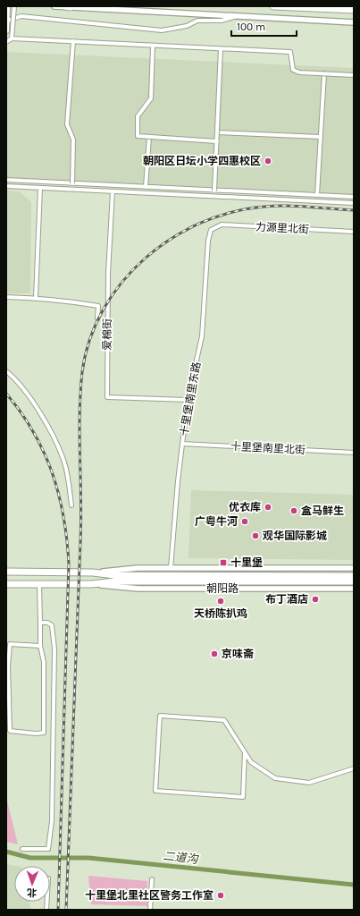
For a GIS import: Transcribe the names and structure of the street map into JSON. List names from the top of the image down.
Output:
{
  "streets": {
    "highway": ["朝阳路"],
    "street": [
      "力源里北街",
      "爱棉街",
      "十里堡南里东路",
      "十里堡南里北街"
    ]
  },
  "crossings": [
    ["力源里北街", "十里堡南里东路"],
    ["爱棉街", "十里堡南里东路"],
    ["十里堡南里东路", "十里堡南里北街"],
    ["十里堡南里东路", "朝阳路"]
  ],
  "water": ["二道沟"],
  "places": {
    "other": [
      "朝阳区日坛小学四惠校区",
      "优衣库",
      "盒马鲜生",
      "广粤牛河",
      "观华国际影城",
      "布丁酒店",
      "天桥陈扒鸡",
      "京味斋",
      "十里堡北里社区警务工作室"
    ],
    "transit": ["十里堡"]
  },
  "scale_bar": "100 m",
  "north": "bottom"
}
